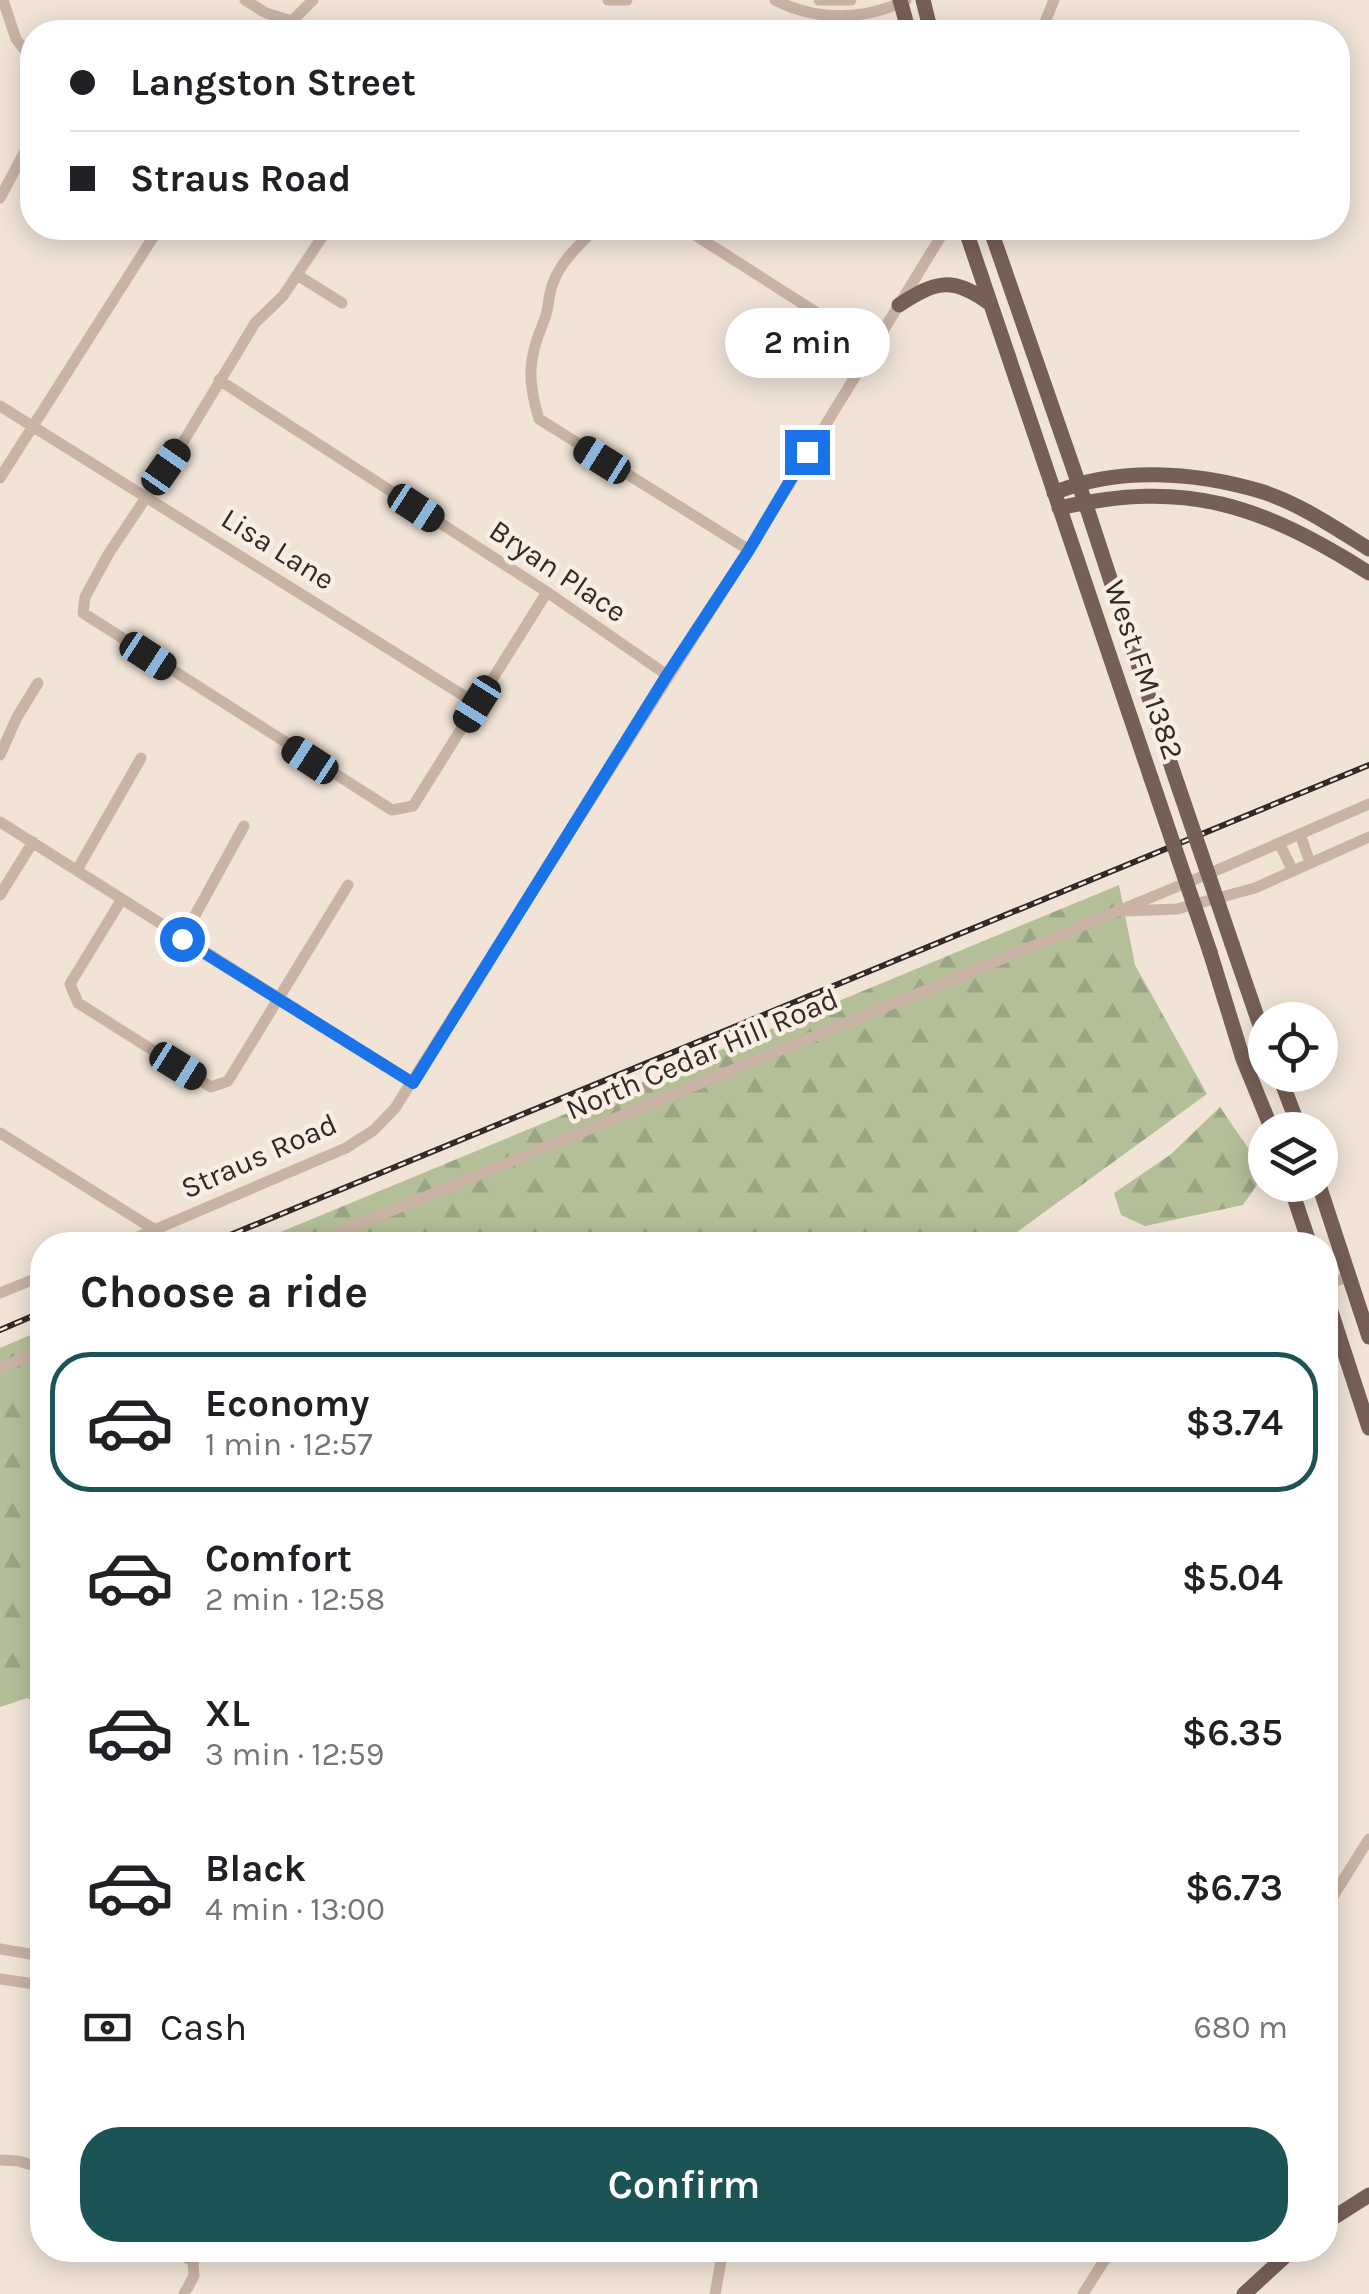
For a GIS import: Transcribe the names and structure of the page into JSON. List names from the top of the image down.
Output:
{
  "streets": {
    "main road": ["West FM 1382"],
    "street": [
      "Lisa Lane",
      "Bryan Place",
      "North Cedar Hill Road",
      "Straus Road"
    ]
  },
  "crossings": [
    ["Bryan Place", "Straus Road"]
  ],
  "page": {
    "banner": ["Langston Street", "Straus Road"],
    "bubble": "2 min",
    "heading": "Choose a ride",
    "list": [
      {
        "name": "Economy",
        "note": "1 min · 12:57",
        "value": "$3.74"
      },
      {
        "name": "Comfort",
        "note": "2 min · 12:58",
        "value": "$5.04"
      },
      {
        "name": "XL",
        "note": "3 min · 12:59",
        "value": "$6.35"
      },
      {
        "name": "Black",
        "note": "4 min · 13:00",
        "value": "$6.73"
      }
    ],
    "pay": ["Cash", "680 m"],
    "buttons": "Confirm"
  }
}
